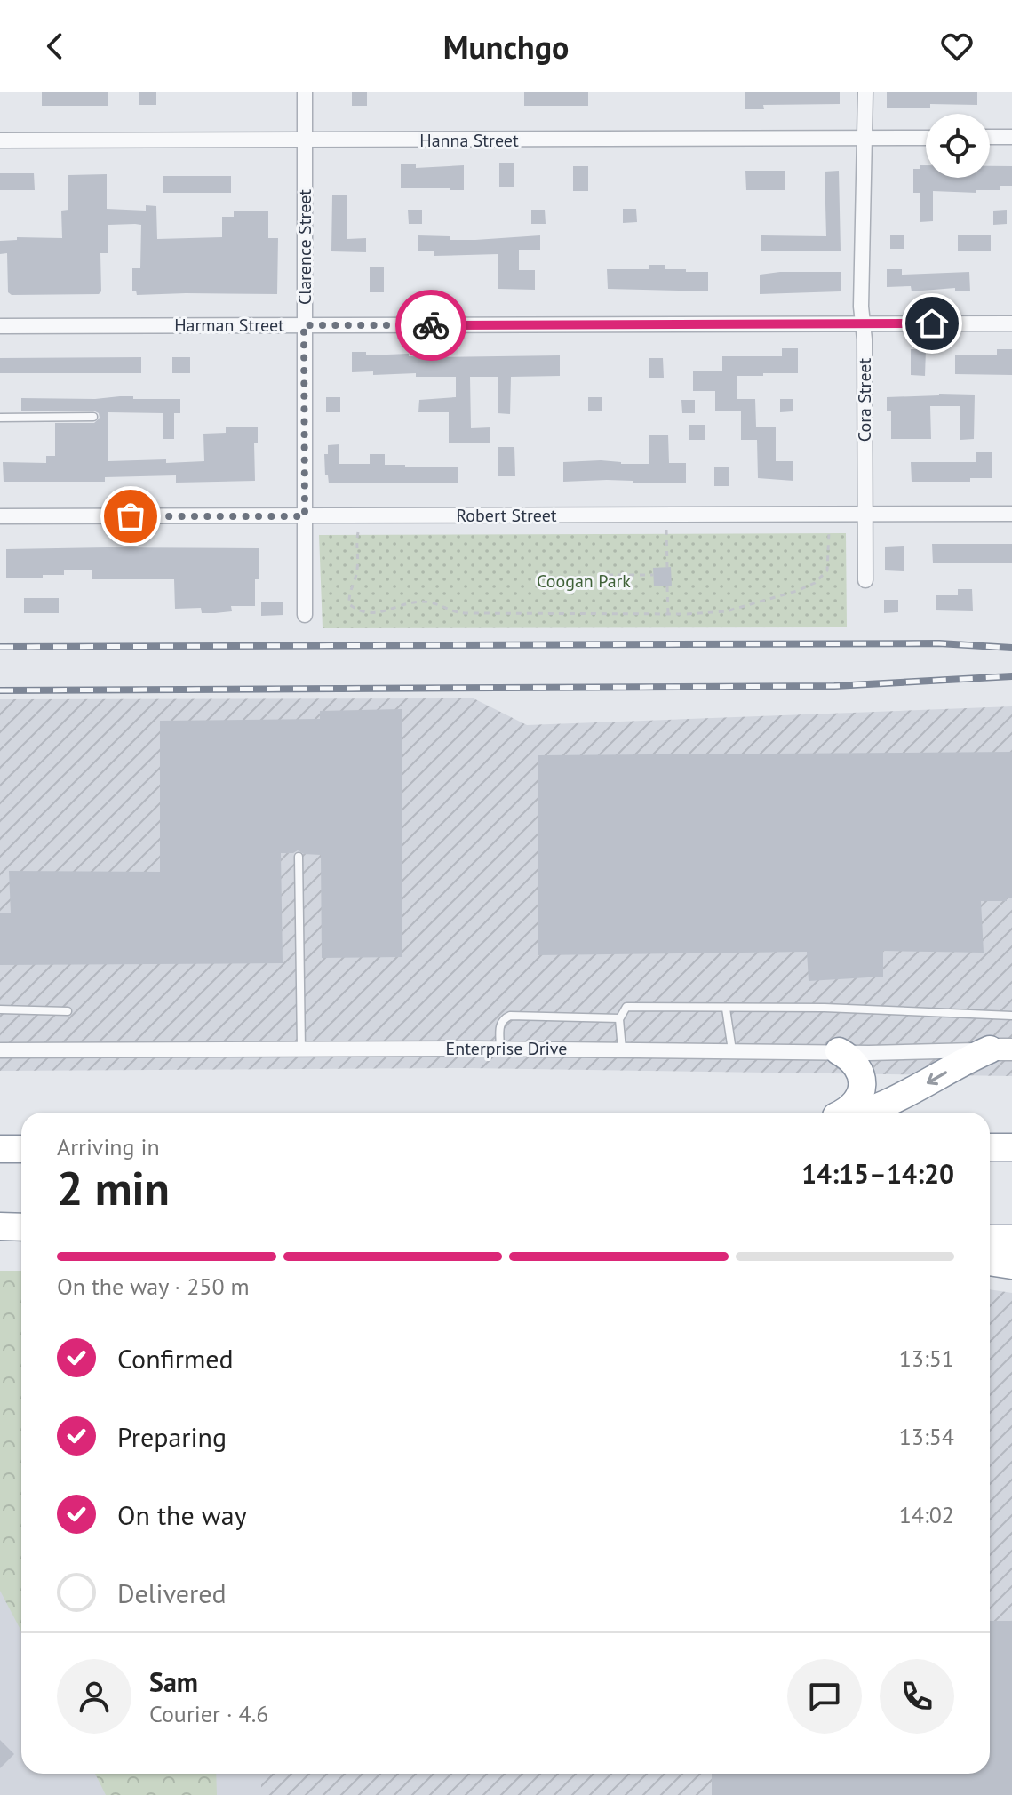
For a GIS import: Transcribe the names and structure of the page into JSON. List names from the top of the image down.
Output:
{
  "streets": {
    "street": [
      "Hanna Street",
      "Clarence Street",
      "Harman Street",
      "Cora Street",
      "Robert Street",
      "Enterprise Drive"
    ]
  },
  "crossings": [
    ["Hanna Street", "Clarence Street"],
    ["Hanna Street", "Cora Street"],
    ["Clarence Street", "Harman Street"],
    ["Clarence Street", "Robert Street"],
    ["Harman Street", "Cora Street"],
    ["Cora Street", "Robert Street"]
  ],
  "parks": ["Coogan Park"],
  "page": {
    "header": "Munchgo",
    "heading": ["2 min", "Arriving in", "14:15–14:20"],
    "panel": ["Sam", "Courier · 4.6"],
    "bar": "On the way · 250 m",
    "list": [
      ["Confirmed", "13:51"],
      ["Preparing", "13:54"],
      ["On the way", "14:02"],
      "Delivered"
    ]
  }
}
